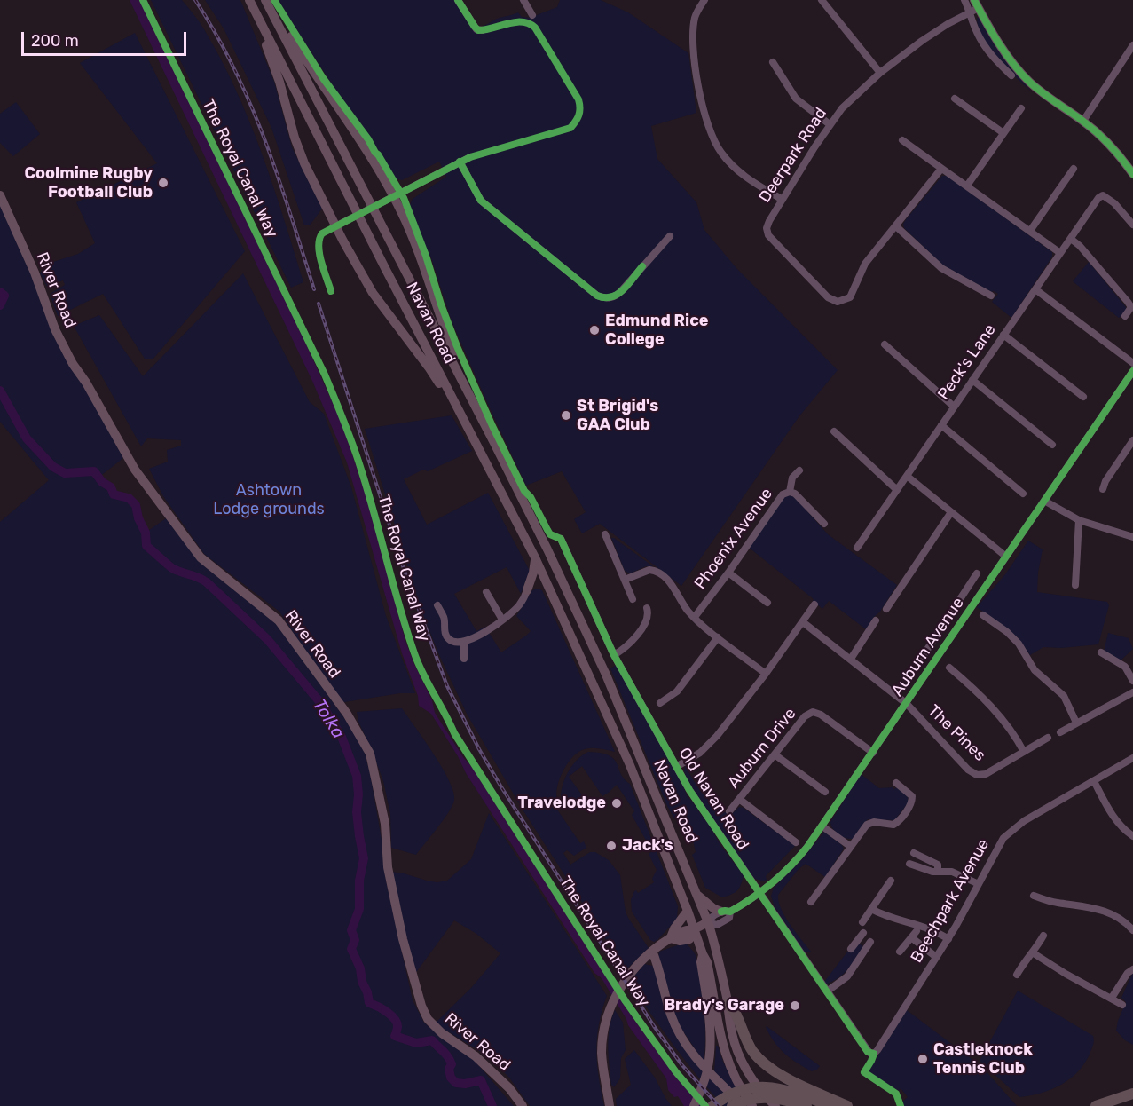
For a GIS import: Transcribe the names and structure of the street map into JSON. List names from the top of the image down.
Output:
{
  "streets": {
    "main road": ["River Road", "Navan Road"],
    "street": [
      "Deerpark Road",
      "Peck's Lane",
      "Phoenix Avenue",
      "Auburn Avenue",
      "The Pines",
      "Auburn Drive",
      "Old Navan Road",
      "Beechpark Avenue"
    ],
    "cycle path": ["The Royal Canal Way"]
  },
  "crossings": [
    ["Navan Road", "Auburn Avenue"],
    ["Auburn Avenue", "The Pines"],
    ["Auburn Avenue", "Auburn Drive"],
    ["Auburn Avenue", "Old Navan Road"],
    ["Old Navan Road", "Beechpark Avenue"]
  ],
  "water": ["Tolka"],
  "parks": ["Ashtown Lodge grounds"],
  "places": [
    "Coolmine Rugby Football Club",
    "Edmund Rice College",
    "St Brigid's GAA Club",
    "Travelodge",
    "Jack's",
    "Brady's Garage",
    "Castleknock Tennis Club"
  ],
  "scale_bar": "200 m"
}
